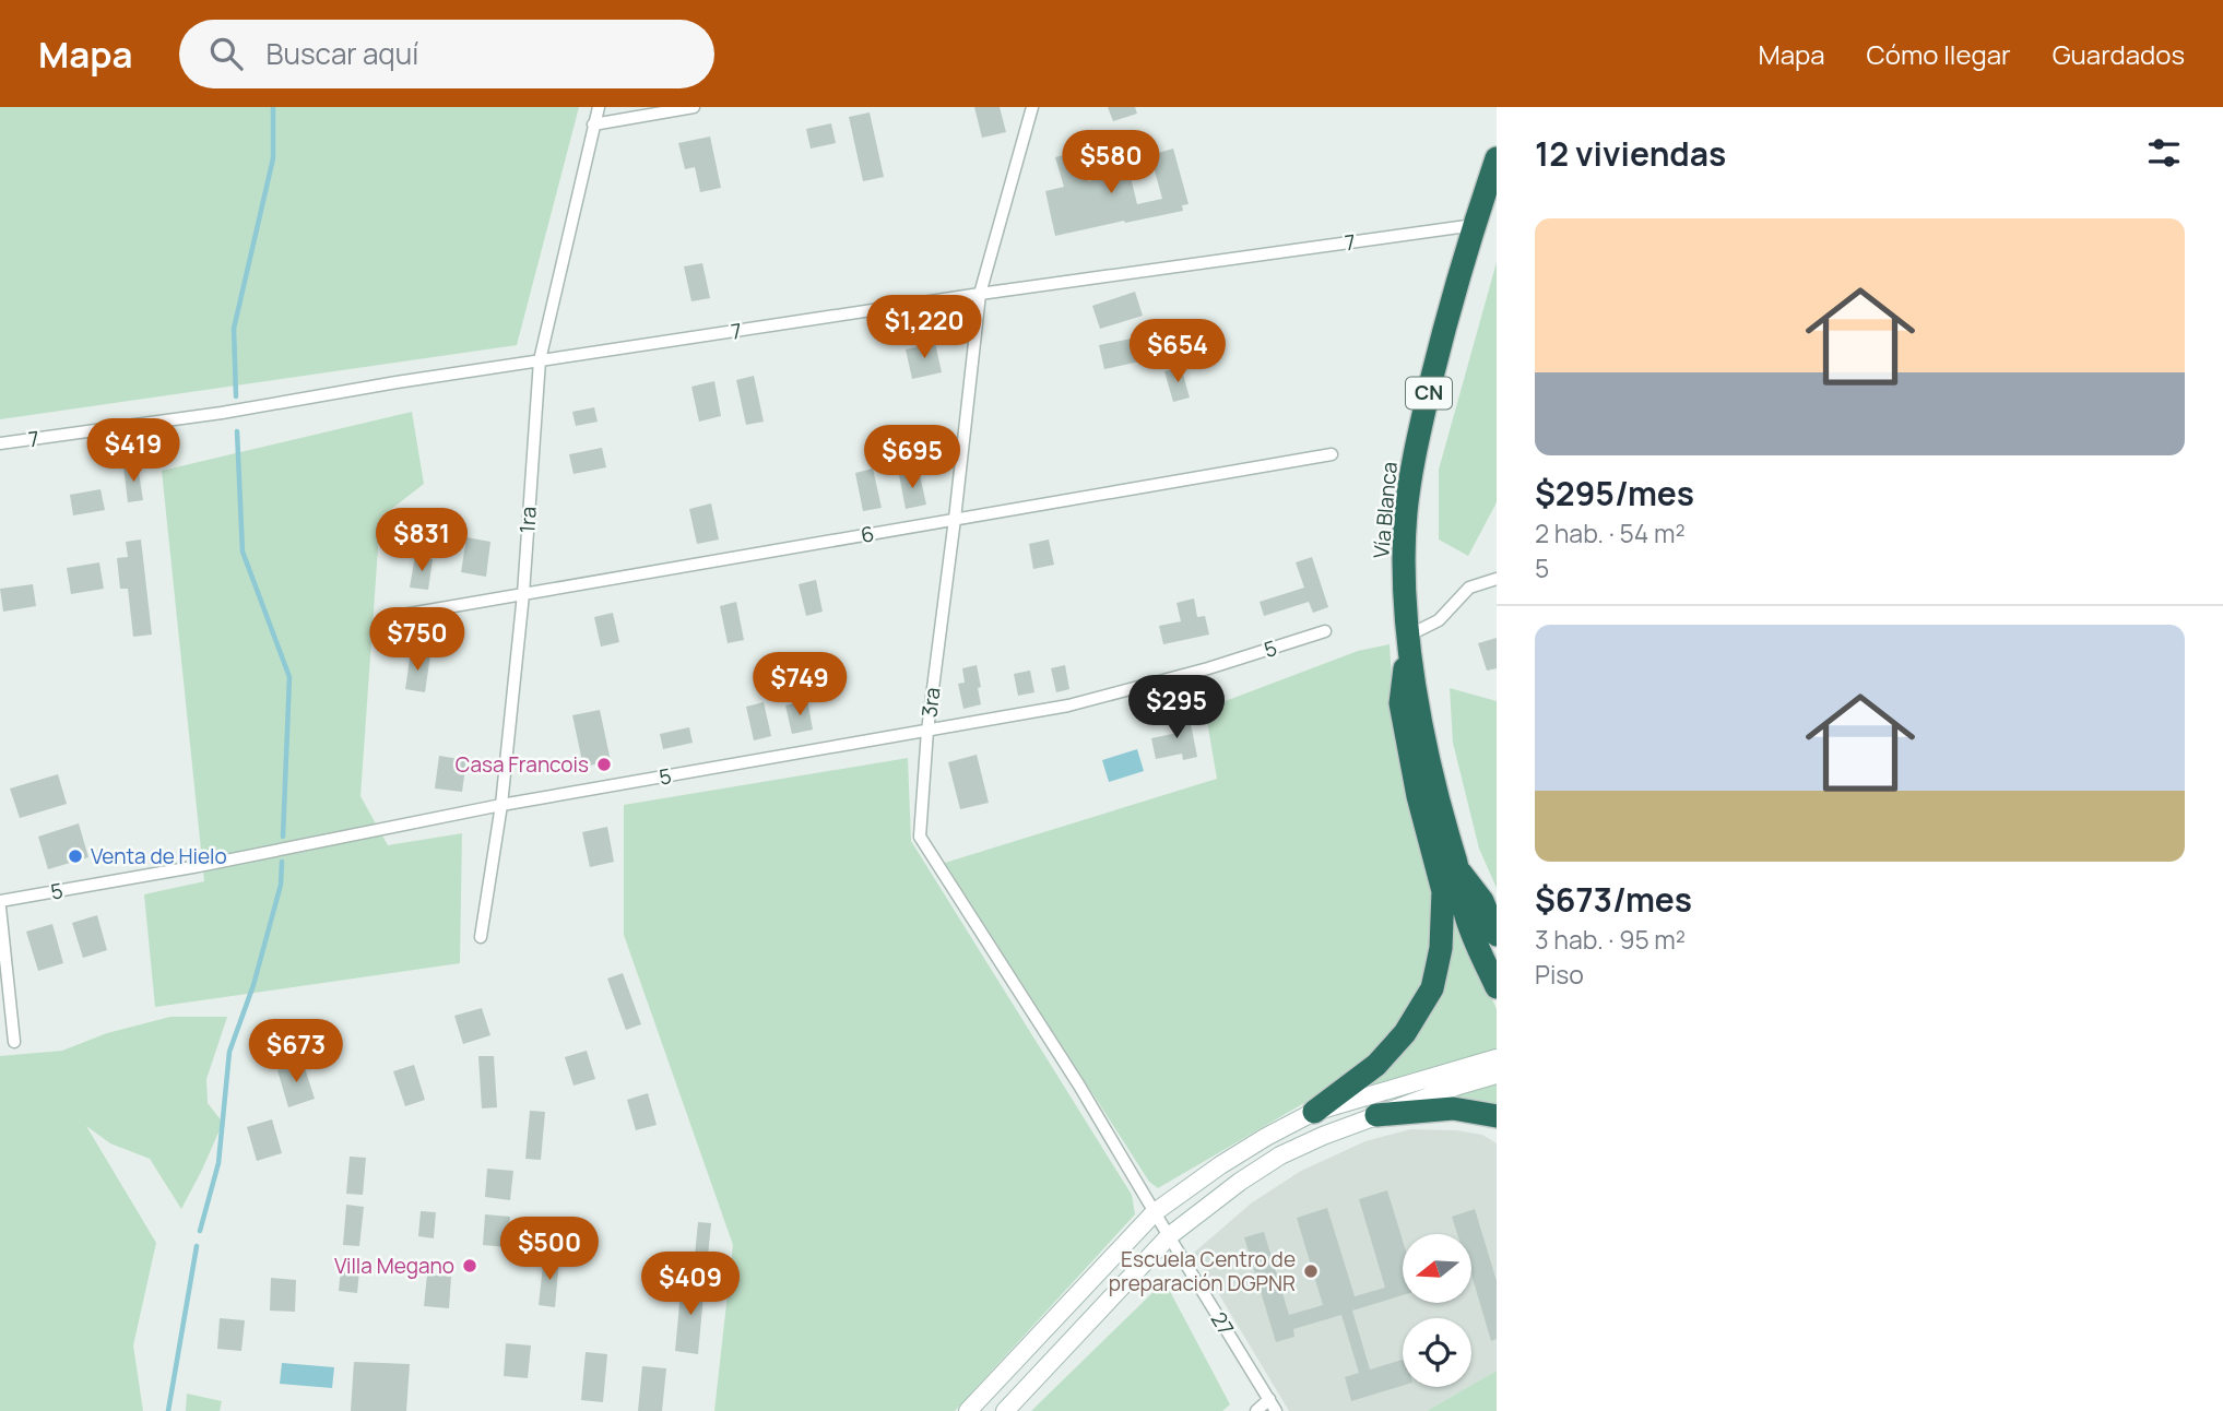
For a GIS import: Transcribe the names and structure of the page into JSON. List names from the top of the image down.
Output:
{
  "streets": {
    "highway": ["CN", "Vía Blanca"],
    "street": [
      "7",
      "1ra",
      "6",
      "5",
      "3ra",
      "27"
    ]
  },
  "crossings": [
    ["7", "Vía Blanca"],
    ["7", "1ra"],
    ["7", "3ra"],
    ["1ra", "6"],
    ["1ra", "5"],
    ["6", "3ra"],
    ["5", "3ra"],
    ["3ra", "27"]
  ],
  "places": [
    "Casa Francois",
    "Venta de Hielo",
    "Villa Megano",
    "Escuela Centro de preparación DGPNR"
  ],
  "north": "left",
  "page": {
    "header": "Mapa",
    "search": "Buscar aquí",
    "nav": ["Mapa", "Cómo llegar", "Guardados"],
    "heading": "12 viviendas",
    "price": [
      "$580",
      "$1,220",
      "$654",
      "$419",
      "$695",
      "$831",
      "$750",
      "$749",
      "$295",
      "$673",
      "$500",
      "$409"
    ],
    "list": [
      {
        "name": "$295/mes",
        "note": "2 hab. · 54 m² · 5"
      },
      {
        "name": "$673/mes",
        "note": "3 hab. · 95 m² · Piso"
      }
    ]
  }
}
